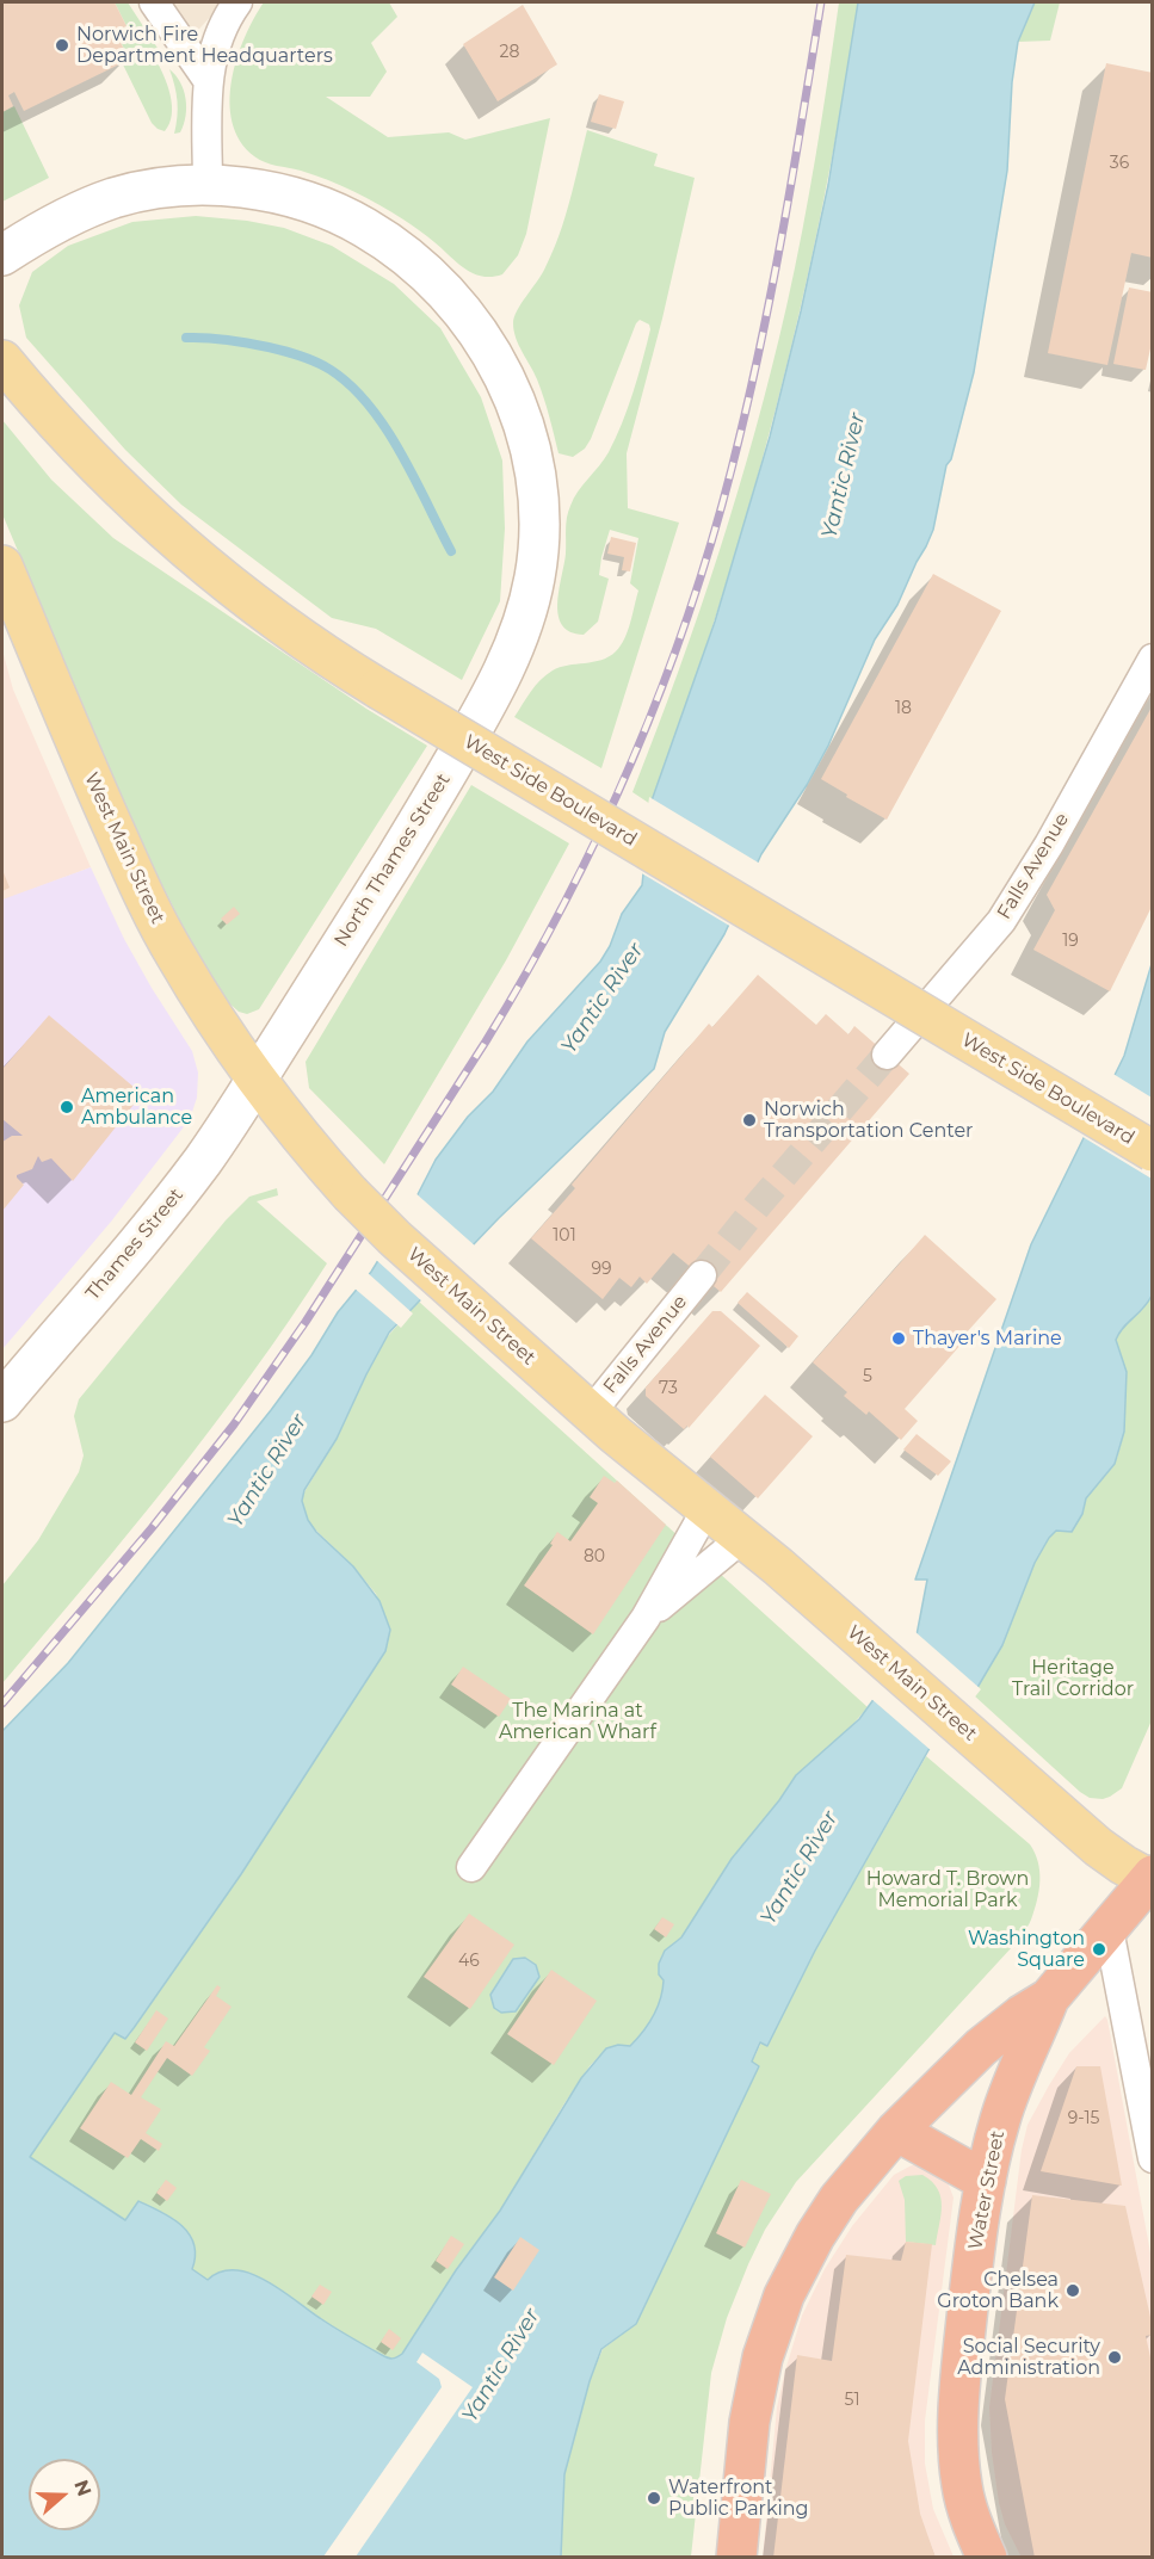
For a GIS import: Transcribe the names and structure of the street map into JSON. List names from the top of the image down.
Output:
{
  "streets": {
    "highway": ["Water Street"],
    "main road": [
      "West Side Boulevard",
      "West Main Street",
      "North Thames Street",
      "Thames Street"
    ],
    "street": ["Falls Avenue"]
  },
  "crossings": [
    ["West Main Street", "North Thames Street"],
    ["West Main Street", "Falls Avenue"],
    ["West Main Street", "Thames Street"],
    ["North Thames Street", "Thames Street"]
  ],
  "water": ["Yantic River"],
  "parks": ["Heritage Trail Corridor", "The Marina at American Wharf", "Howard T. Brown Memorial Park"],
  "places": [
    "Norwich Fire Department Headquarters",
    "American Ambulance",
    "Norwich Transportation Center",
    "Thayer's Marine",
    "Washington Square",
    "Chelsea Groton Bank",
    "Social Security Administration",
    "Waterfront Public Parking"
  ],
  "house_numbers": [
    "28",
    "36",
    "18",
    "19",
    "101",
    "99",
    "5",
    "73",
    "80",
    "46",
    "9-15",
    "51"
  ],
  "north": "right"
}
